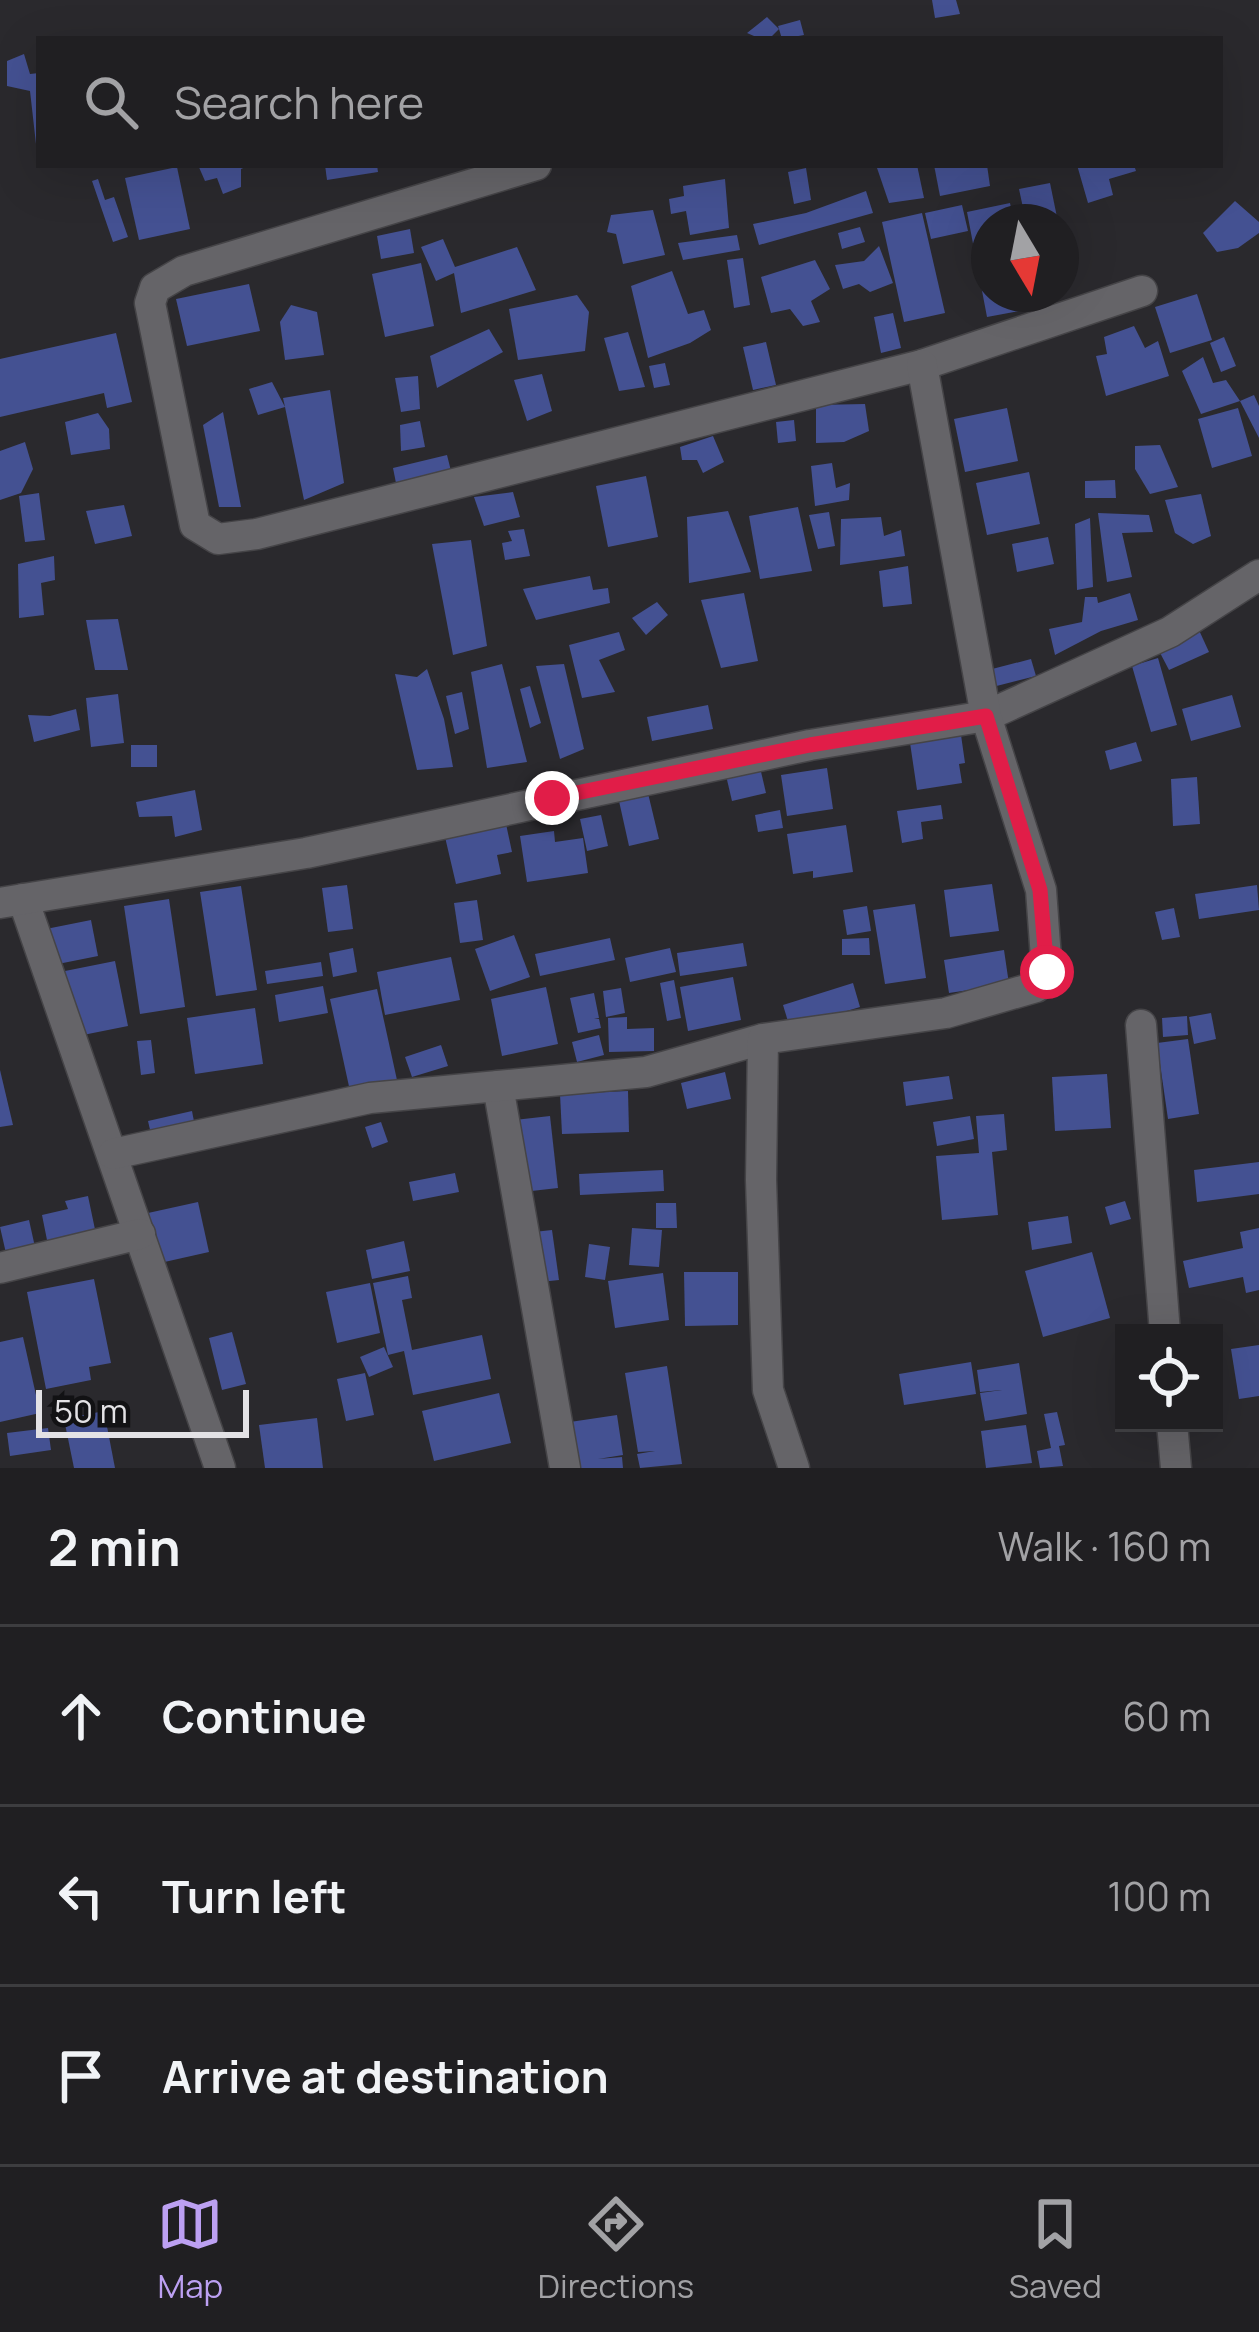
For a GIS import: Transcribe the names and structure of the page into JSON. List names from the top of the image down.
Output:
{
  "scale_bar": "50 m",
  "north": "bottom",
  "page": {
    "search": "Search here",
    "scale": "50 m",
    "heading": ["2 min", "Walk · 160 m"],
    "list": [
      ["Continue", "60 m"],
      ["Turn left", "100 m"],
      "Arrive at destination"
    ],
    "nav": ["Map", "Directions", "Saved"]
  }
}
